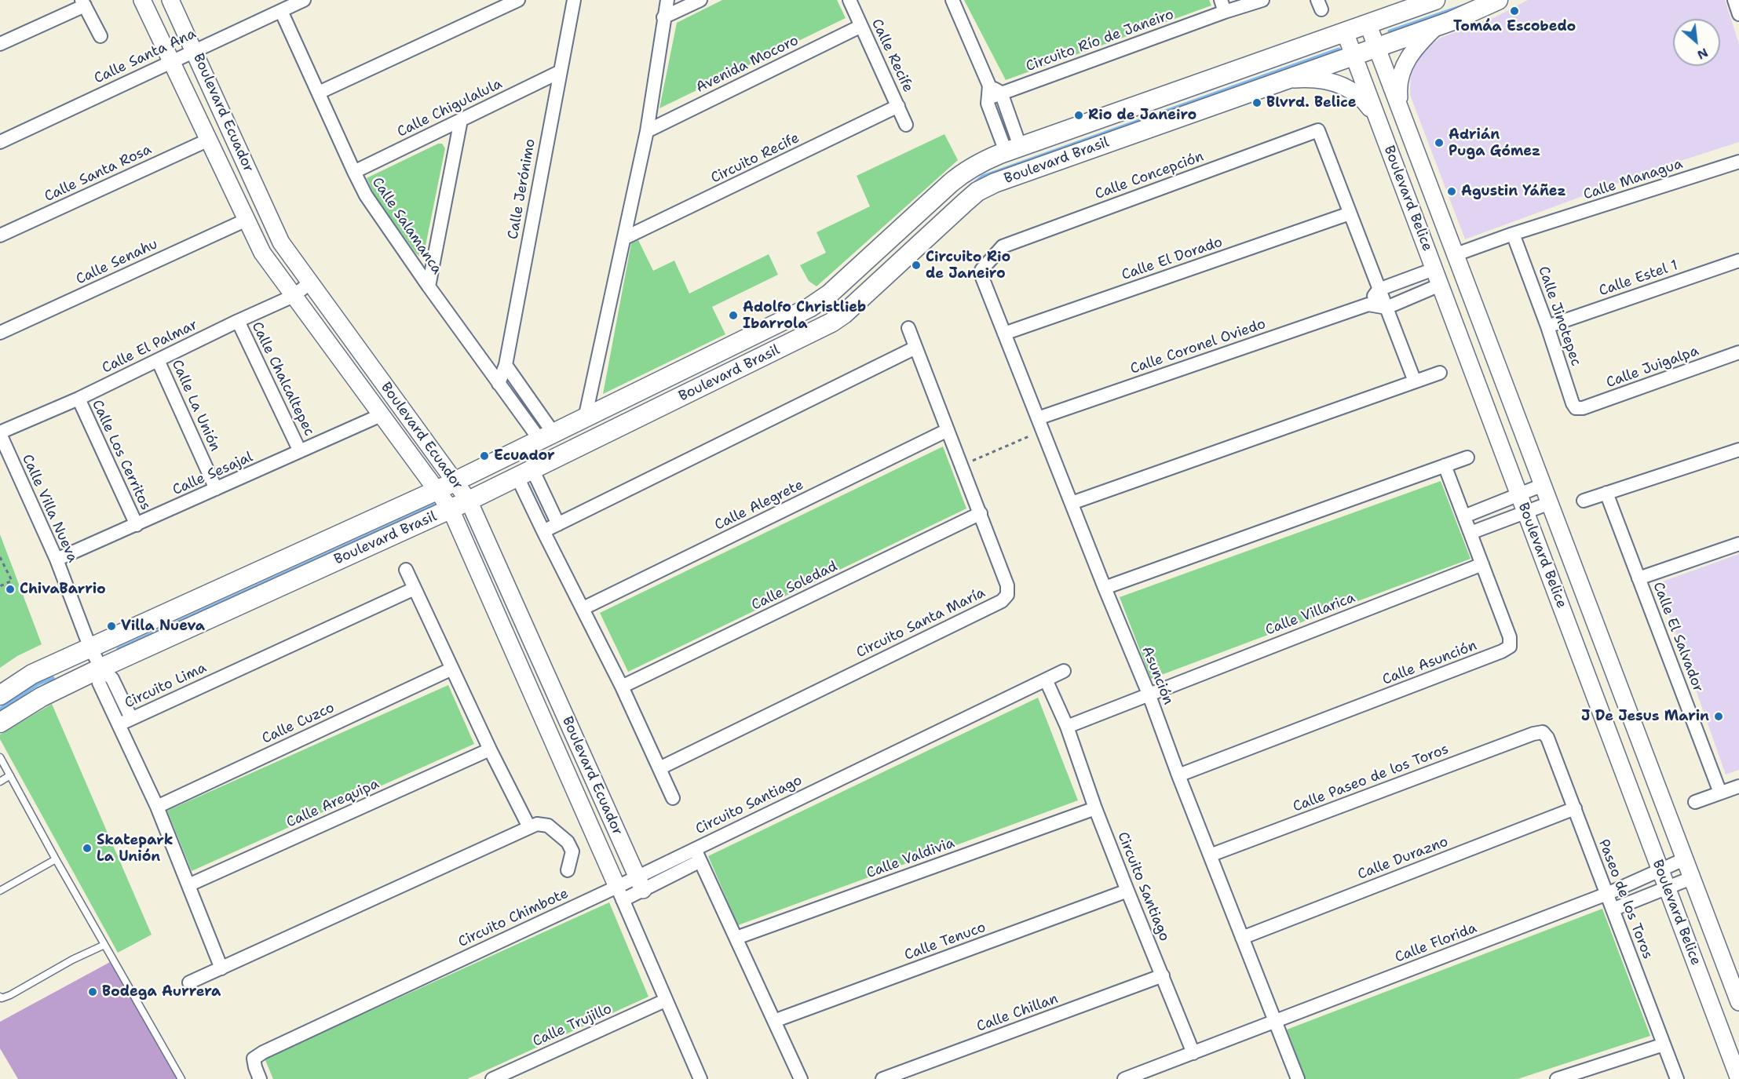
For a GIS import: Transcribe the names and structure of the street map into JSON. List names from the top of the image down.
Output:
{
  "streets": {
    "main road": ["Boulevard Brasil"],
    "street": [
      "Circuito Río de Janeiro",
      "Calle Recife",
      "Calle Santa Ana",
      "Avenida Mocoro",
      "Calle Chigulalula",
      "Boulevard Ecuador",
      "Circuito Recife",
      "Calle Santa Rosa",
      "Calle Concepción",
      "Calle Managua",
      "Calle Jerónimo",
      "Boulevard Belice",
      "Calle Salamanca",
      "Calle El Dorado",
      "Calle Senahu",
      "Calle Estel 1",
      "Calle Jinotepec",
      "Calle El Palmar",
      "Calle Coronel Oviedo",
      "Calle Juigalpa",
      "Calle Chalcaltepec",
      "Calle La Unión",
      "Calle Los Cerritos",
      "Calle Sesajal",
      "Calle Alegrete",
      "Calle Villa Nueva",
      "Calle Soledad",
      "Calle Villarica",
      "Circuito Santa María",
      "Calle El Salvador",
      "Calle Asunción",
      "Asunción",
      "Circuito Lima",
      "Calle Cuzco",
      "Calle Paseo de los Toros",
      "Calle Arequipa",
      "Circuito Santiago",
      "Calle Valdivia",
      "Calle Durazno",
      "Paseo de los Toros",
      "Circuito Chimbote",
      "Calle Tenuco",
      "Calle Florida",
      "Calle Chillan",
      "Calle Trujillo"
    ]
  },
  "crossings": [
    ["Calle Recife", "Avenida Mocoro"],
    ["Calle Recife", "Circuito Recife"],
    ["Calle Santa Ana", "Boulevard Ecuador"],
    ["Calle Santa Ana", "Calle Salamanca"],
    ["Calle Chigulalula", "Calle Jerónimo"],
    ["Calle Chigulalula", "Calle Salamanca"],
    ["Boulevard Ecuador", "Boulevard Brasil"],
    ["Boulevard Ecuador", "Calle Santa Rosa"],
    ["Boulevard Ecuador", "Calle Senahu"],
    ["Boulevard Ecuador", "Calle El Palmar"],
    ["Boulevard Ecuador", "Calle Sesajal"],
    ["Boulevard Ecuador", "Circuito Chimbote"],
    ["Boulevard Brasil", "Boulevard Belice"],
    ["Boulevard Brasil", "Calle Salamanca"],
    ["Boulevard Brasil", "Calle Villa Nueva"],
    ["Calle Concepción", "Calle El Dorado"],
    ["Calle Concepción", "Calle Coronel Oviedo"],
    ["Calle Concepción", "Asunción"],
    ["Calle Managua", "Boulevard Belice"],
    ["Calle Managua", "Calle Jinotepec"],
    ["Calle Jerónimo", "Calle Salamanca"],
    ["Boulevard Belice", "Calle Florida"],
    ["Calle Estel 1", "Calle Jinotepec"],
    ["Calle Jinotepec", "Calle Juigalpa"],
    ["Calle El Palmar", "Calle Chalcaltepec"],
    ["Calle El Palmar", "Calle La Unión"],
    ["Calle El Palmar", "Calle Los Cerritos"],
    ["Calle El Palmar", "Calle Villa Nueva"],
    ["Calle Chalcaltepec", "Calle Sesajal"],
    ["Calle La Unión", "Calle Sesajal"],
    ["Calle Los Cerritos", "Calle Sesajal"],
    ["Calle Sesajal", "Calle Villa Nueva"],
    ["Calle Alegrete", "Circuito Santa María"],
    ["Calle Villa Nueva", "Circuito Lima"],
    ["Calle Soledad", "Circuito Santa María"],
    ["Calle Villarica", "Calle Asunción"],
    ["Calle Villarica", "Asunción"],
    ["Calle Villarica", "Circuito Santiago"],
    ["Calle Asunción", "Asunción"],
    ["Circuito Lima", "Calle Cuzco"],
    ["Circuito Lima", "Calle Arequipa"],
    ["Calle Paseo de los Toros", "Paseo de los Toros"],
    ["Circuito Santiago", "Calle Valdivia"],
    ["Circuito Santiago", "Calle Tenuco"],
    ["Circuito Santiago", "Calle Chillan"],
    ["Calle Durazno", "Paseo de los Toros"],
    ["Paseo de los Toros", "Calle Florida"]
  ],
  "places": [
    "Tomáa Escobedo",
    "Blvrd. Belice",
    "Rio de Janeiro",
    "Adrián Puga Gómez",
    "Agustin Yáñez",
    "Circuito Rio de Janeiro",
    "Adolfo Christlieb Ibarrola",
    "Ecuador",
    "ChivaBarrio",
    "Villa Nueva",
    "J De Jesus Marin",
    "Skatepark La Unión",
    "Bodega Aurrera"
  ],
  "north": "bottom right"
}
